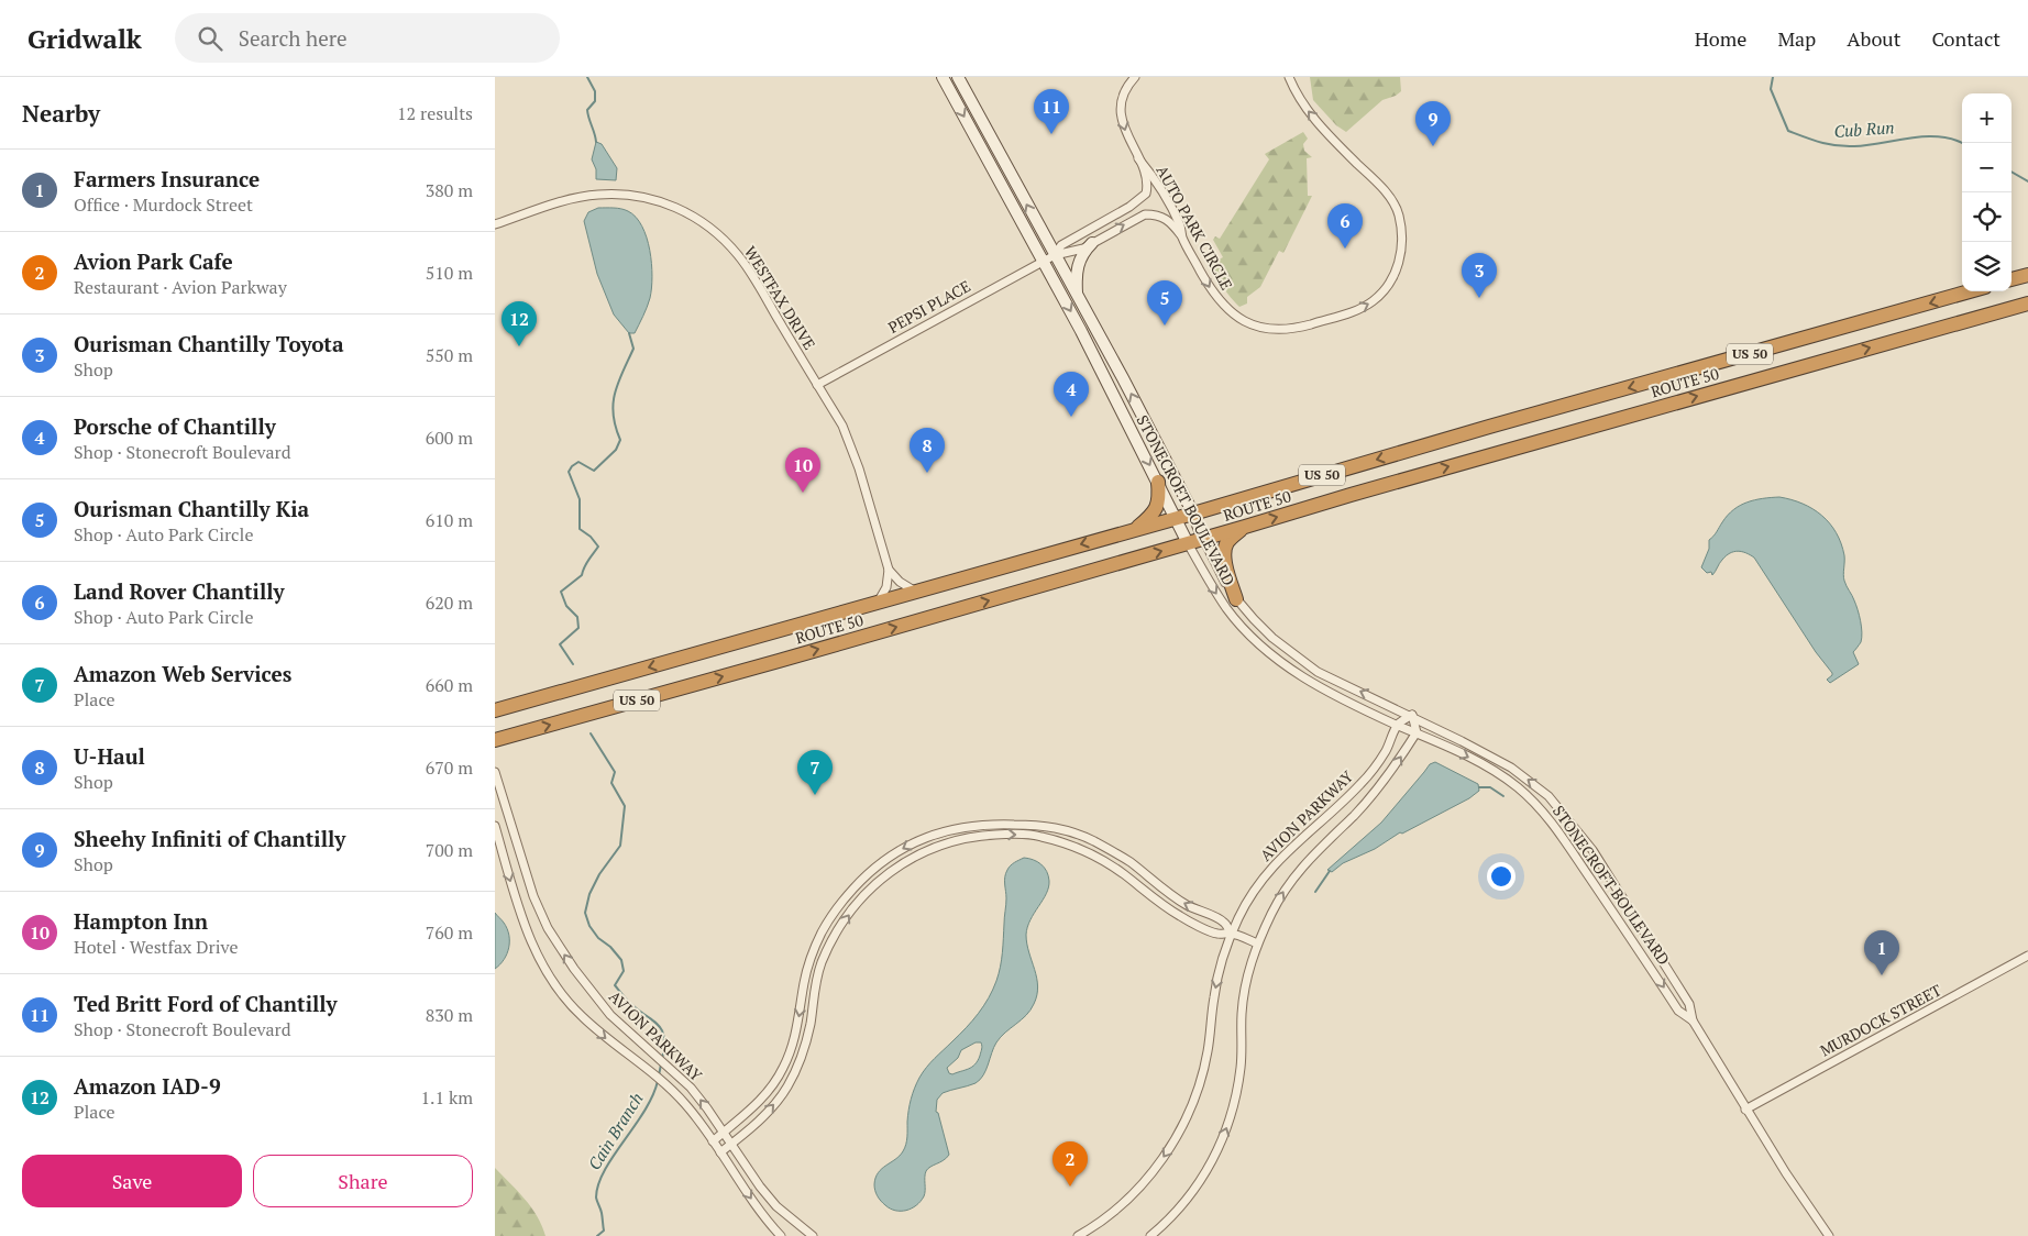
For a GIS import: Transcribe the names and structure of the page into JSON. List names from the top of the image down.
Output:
{
  "streets": {
    "highway": ["US 50", "ROUTE 50"],
    "main road": ["STONECROFT BOULEVARD"],
    "street": [
      "AUTO PARK CIRCLE",
      "WESTFAX DRIVE",
      "PEPSI PLACE",
      "AVION PARKWAY",
      "MURDOCK STREET"
    ]
  },
  "crossings": [
    ["AUTO PARK CIRCLE", "PEPSI PLACE"],
    ["AUTO PARK CIRCLE", "STONECROFT BOULEVARD"],
    ["WESTFAX DRIVE", "PEPSI PLACE"],
    ["PEPSI PLACE", "STONECROFT BOULEVARD"],
    ["ROUTE 50", "STONECROFT BOULEVARD"],
    ["STONECROFT BOULEVARD", "AVION PARKWAY"],
    ["STONECROFT BOULEVARD", "MURDOCK STREET"]
  ],
  "water": ["Cub Run", "Cain Branch"],
  "page": {
    "header": "Gridwalk",
    "search": "Search here",
    "nav": [
      "Home",
      "Map",
      "About",
      "Contact"
    ],
    "heading": ["Nearby", "12 results"],
    "pins": [
      "11",
      "9",
      "6",
      "3",
      "5",
      "12",
      "4",
      "8",
      "10",
      "7",
      "1",
      "2"
    ],
    "map_buttons": ["+", "−"],
    "list": [
      {
        "mark": "1",
        "name": "Farmers Insurance",
        "note": "Office · Murdock Street",
        "value": "380 m"
      },
      {
        "mark": "2",
        "name": "Avion Park Cafe",
        "note": "Restaurant · Avion Parkway",
        "value": "510 m"
      },
      {
        "mark": "3",
        "name": "Ourisman Chantilly Toyota",
        "note": "Shop",
        "value": "550 m"
      },
      {
        "mark": "4",
        "name": "Porsche of Chantilly",
        "note": "Shop · Stonecroft Boulevard",
        "value": "600 m"
      },
      {
        "mark": "5",
        "name": "Ourisman Chantilly Kia",
        "note": "Shop · Auto Park Circle",
        "value": "610 m"
      },
      {
        "mark": "6",
        "name": "Land Rover Chantilly",
        "note": "Shop · Auto Park Circle",
        "value": "620 m"
      },
      {
        "mark": "7",
        "name": "Amazon Web Services",
        "note": "Place",
        "value": "660 m"
      },
      {
        "mark": "8",
        "name": "U-Haul",
        "note": "Shop",
        "value": "670 m"
      },
      {
        "mark": "9",
        "name": "Sheehy Infiniti of Chantilly",
        "note": "Shop",
        "value": "700 m"
      },
      {
        "mark": "10",
        "name": "Hampton Inn",
        "note": "Hotel · Westfax Drive",
        "value": "760 m"
      },
      {
        "mark": "11",
        "name": "Ted Britt Ford of Chantilly",
        "note": "Shop · Stonecroft Boulevard",
        "value": "830 m"
      },
      {
        "mark": "12",
        "name": "Amazon IAD-9",
        "note": "Place",
        "value": "1.1 km"
      }
    ],
    "buttons": ["Save", "Share"]
  }
}
